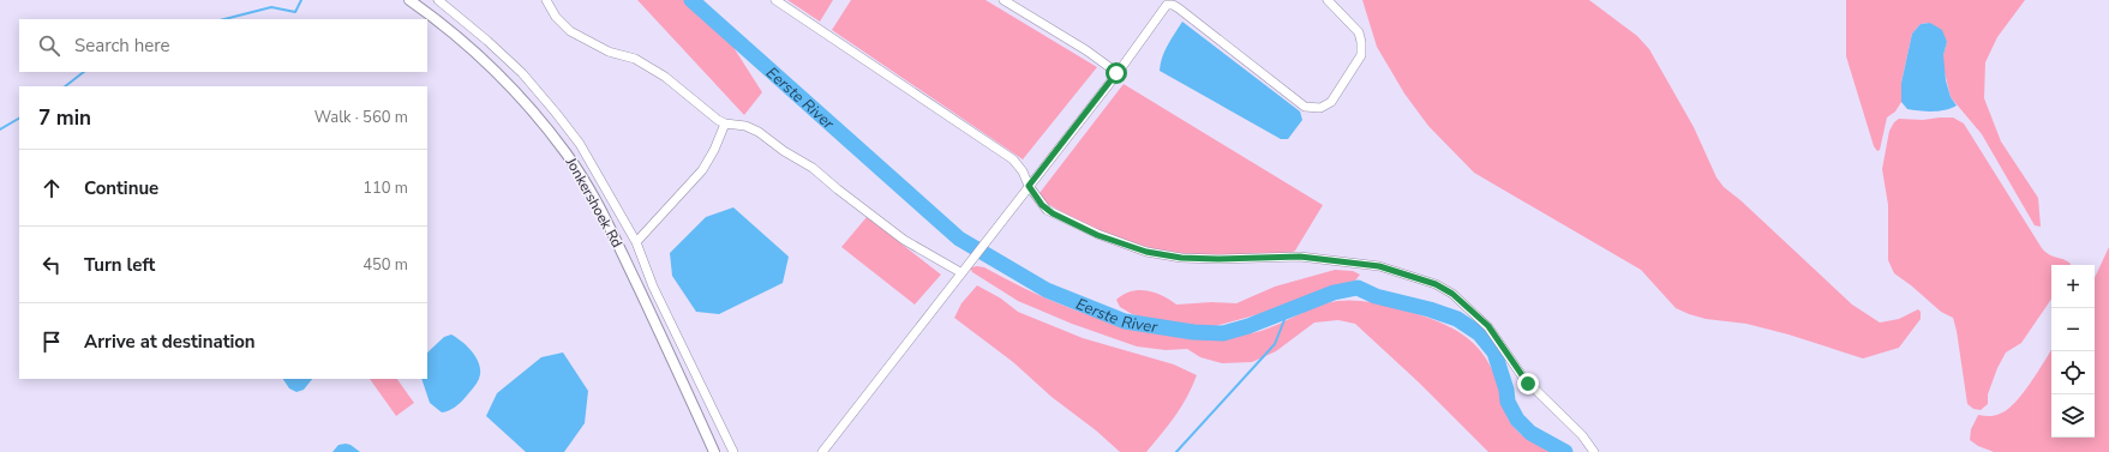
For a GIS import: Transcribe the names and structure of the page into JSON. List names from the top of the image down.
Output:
{
  "streets": {
    "street": ["Jonkershoek Rd"]
  },
  "water": ["Eerste River"],
  "page": {
    "search": "Search here",
    "heading": ["7 min", "Walk · 560 m"],
    "list": [
      ["Continue", "110 m"],
      ["Turn left", "450 m"],
      "Arrive at destination"
    ],
    "map_buttons": ["+", "−"]
  }
}
